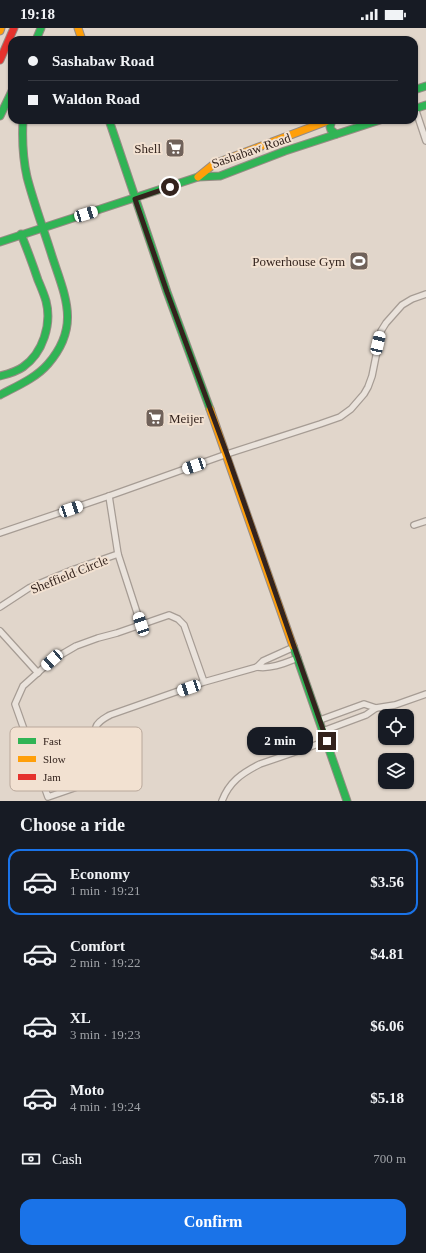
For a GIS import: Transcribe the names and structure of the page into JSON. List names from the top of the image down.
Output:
{
  "streets": {
    "main road": ["Sashabaw Road"],
    "street": ["Sheffield Circle"]
  },
  "places": {
    "supermarket": ["Shell", "Meijer"],
    "sports": ["Powerhouse Gym"]
  },
  "legend": ["Fast", "Slow", "Jam"],
  "page": {
    "status": "19:18",
    "banner": ["Sashabaw Road", "Waldon Road"],
    "bubble": "2 min",
    "heading": "Choose a ride",
    "list": [
      {
        "name": "Economy",
        "note": "1 min · 19:21",
        "value": "$3.56"
      },
      {
        "name": "Comfort",
        "note": "2 min · 19:22",
        "value": "$4.81"
      },
      {
        "name": "XL",
        "note": "3 min · 19:23",
        "value": "$6.06"
      },
      {
        "name": "Moto",
        "note": "4 min · 19:24",
        "value": "$5.18"
      }
    ],
    "pay": ["Cash", "700 m"],
    "buttons": "Confirm"
  }
}
